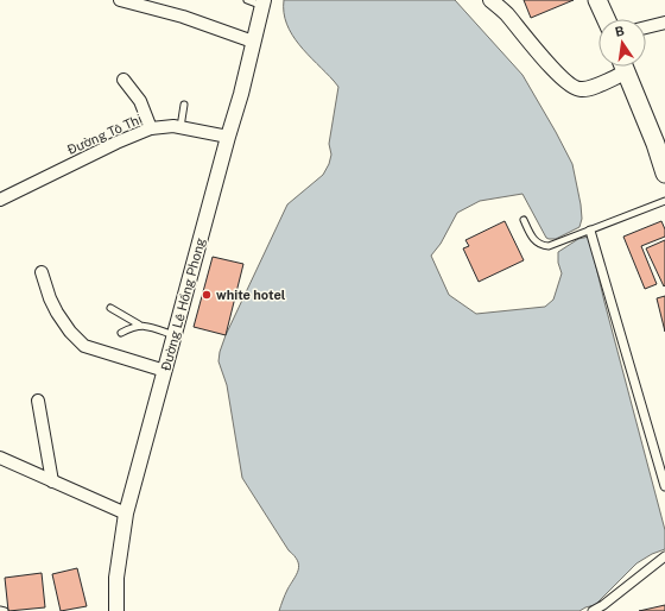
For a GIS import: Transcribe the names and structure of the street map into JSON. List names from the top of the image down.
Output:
{
  "streets": {
    "street": ["Đường Tô Thị", "Đường Lê Hồng Phong"]
  },
  "crossings": [
    ["Đường Tô Thị", "Đường Lê Hồng Phong"]
  ],
  "places": ["white hotel"],
  "north": "top"
}
